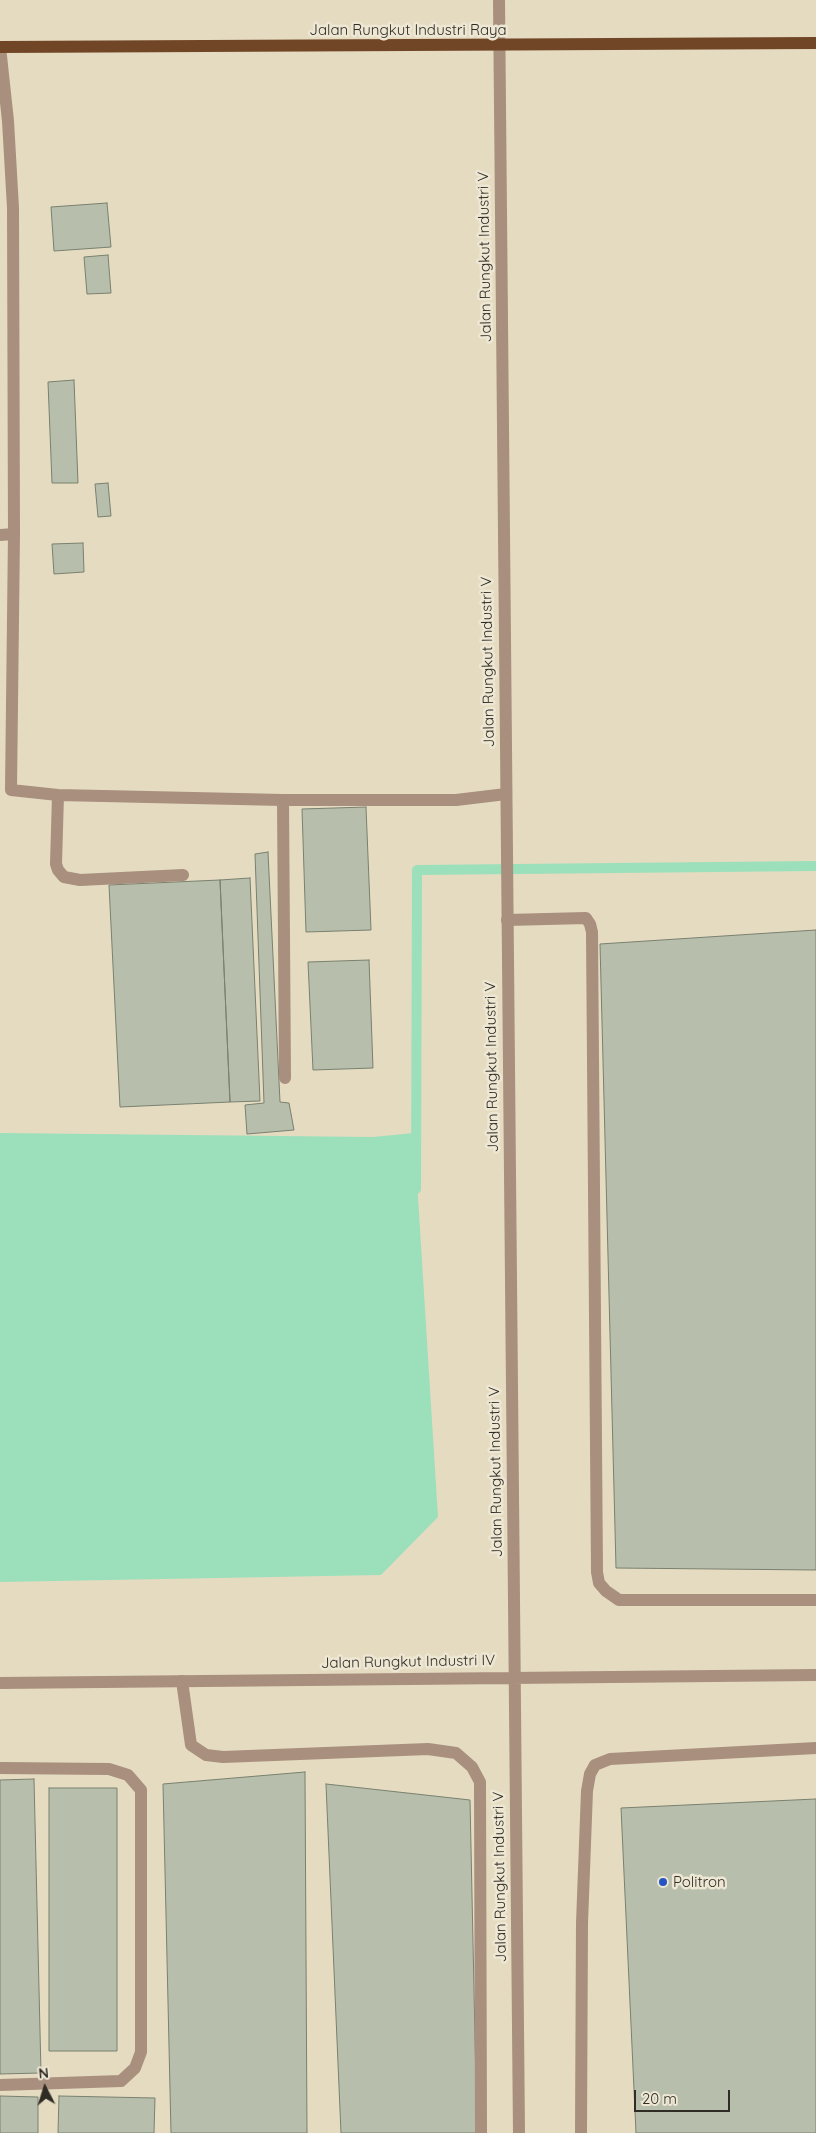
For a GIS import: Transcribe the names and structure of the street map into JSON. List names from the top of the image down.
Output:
{
  "streets": {
    "main road": ["Jalan Rungkut Industri Raya"],
    "street": ["Jalan Rungkut Industri V", "Jalan Rungkut Industri IV"]
  },
  "crossings": [
    ["Jalan Rungkut Industri Raya", "Jalan Rungkut Industri V"],
    ["Jalan Rungkut Industri V", "Jalan Rungkut Industri IV"]
  ],
  "places": ["Politron"],
  "scale_bar": "20 m",
  "north": "top"
}
